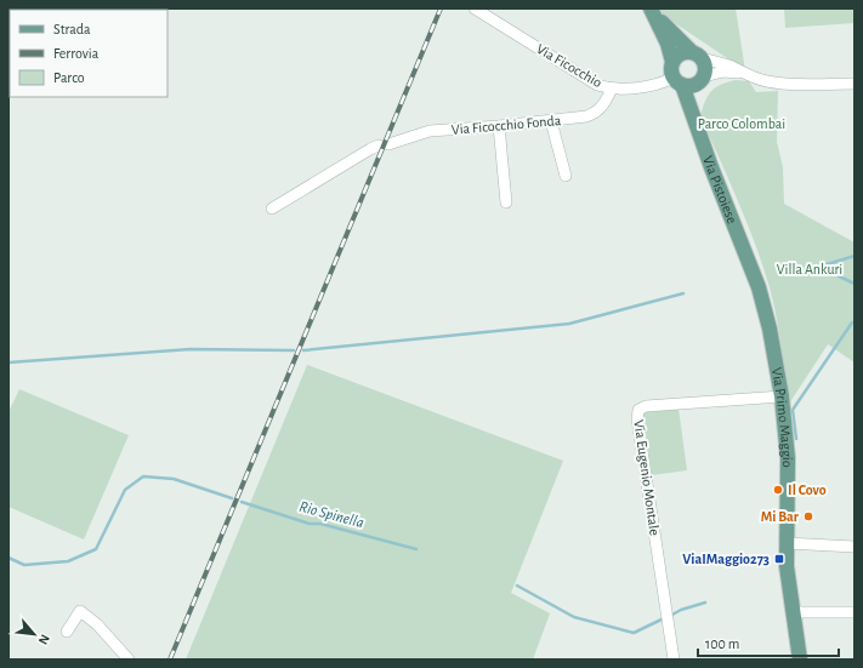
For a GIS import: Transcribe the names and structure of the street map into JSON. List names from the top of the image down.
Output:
{
  "streets": {
    "main road": ["Via Pistoiese", "Via Primo Maggio"],
    "street": ["Via Ficocchio", "Via Ficocchio Fonda", "Via Eugenio Montale"]
  },
  "crossings": [
    ["Via Ficocchio", "Via Ficocchio Fonda"],
    ["Via Ficocchio", "Via Pistoiese"],
    ["Via Pistoiese", "Via Primo Maggio"],
    ["Via Primo Maggio", "Via Eugenio Montale"]
  ],
  "water": ["Rio Spinella"],
  "parks": ["Parco Colombai", "Villa Ankuri"],
  "places": {
    "other": ["Il Covo", "Mi Bar"],
    "transit": ["ViaIMaggio273"]
  },
  "legend": ["Strada", "Ferrovia", "Parco"],
  "scale_bar": "100 m",
  "north": "bottom right"
}
